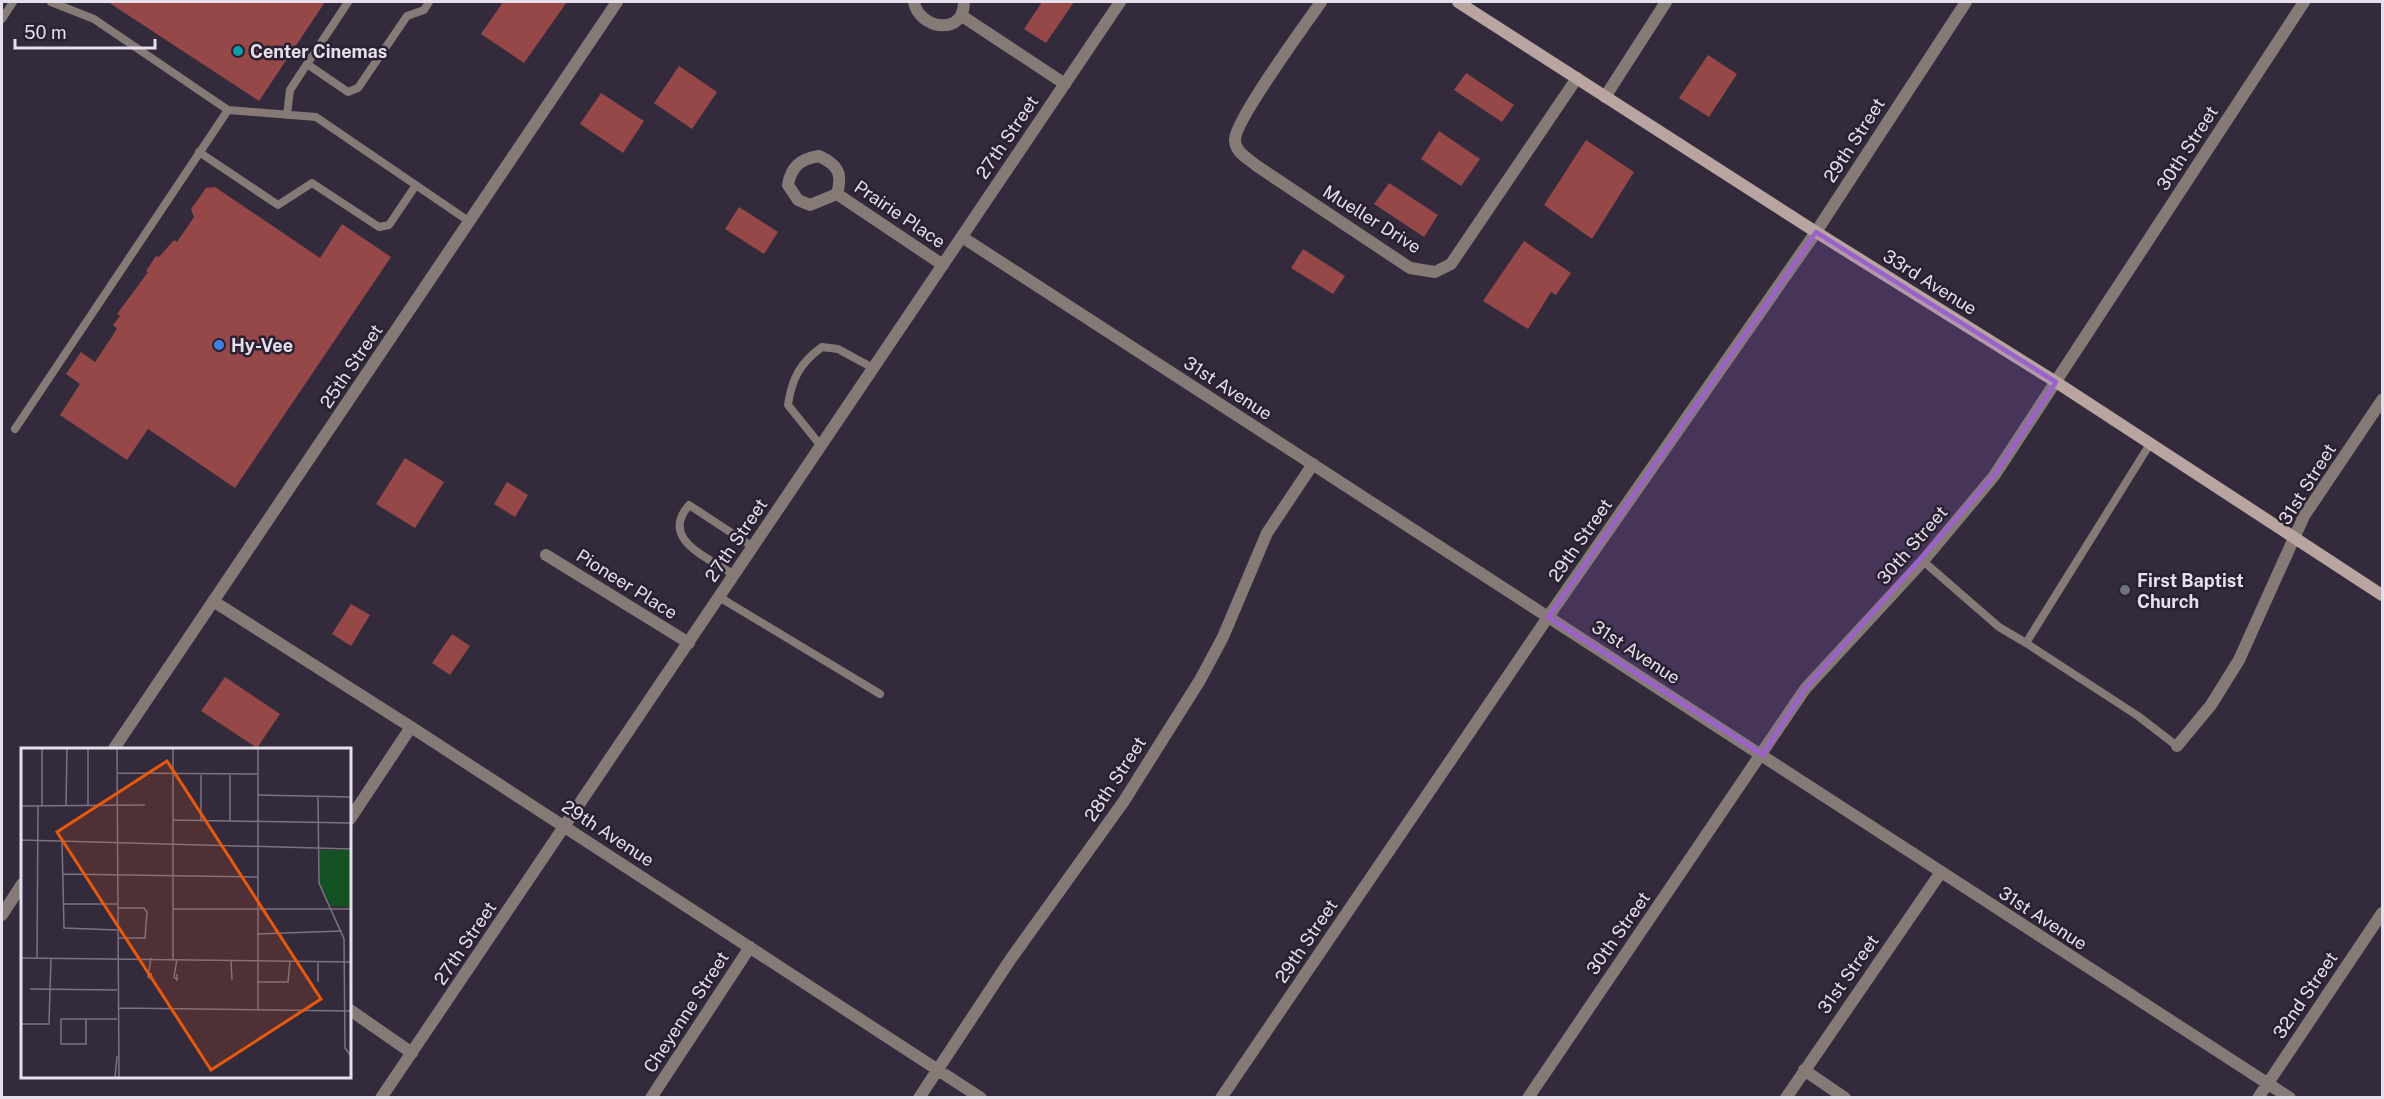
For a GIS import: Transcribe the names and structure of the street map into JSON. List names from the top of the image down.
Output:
{
  "streets": {
    "main road": ["33rd Avenue"],
    "street": [
      "27th Street",
      "29th Street",
      "30th Street",
      "Prairie Place",
      "Mueller Drive",
      "25th Street",
      "31st Avenue",
      "31st Street",
      "Pioneer Place",
      "28th Street",
      "29th Avenue",
      "32nd Street",
      "Cheyenne Street"
    ]
  },
  "crossings": [
    ["27th Street", "Prairie Place"],
    ["27th Street", "31st Avenue"],
    ["27th Street", "Pioneer Place"],
    ["27th Street", "29th Avenue"],
    ["29th Street", "33rd Avenue"],
    ["29th Street", "31st Avenue"],
    ["30th Street", "33rd Avenue"],
    ["30th Street", "31st Avenue"],
    ["Mueller Drive", "33rd Avenue"],
    ["33rd Avenue", "31st Street"],
    ["25th Street", "29th Avenue"],
    ["31st Avenue", "31st Street"],
    ["31st Avenue", "28th Street"],
    ["31st Avenue", "32nd Street"],
    ["28th Street", "29th Avenue"],
    ["29th Avenue", "Cheyenne Street"]
  ],
  "places": ["Center Cinemas", "Hy-Vee", "First Baptist Church"],
  "scale_bar": "50 m"
}
